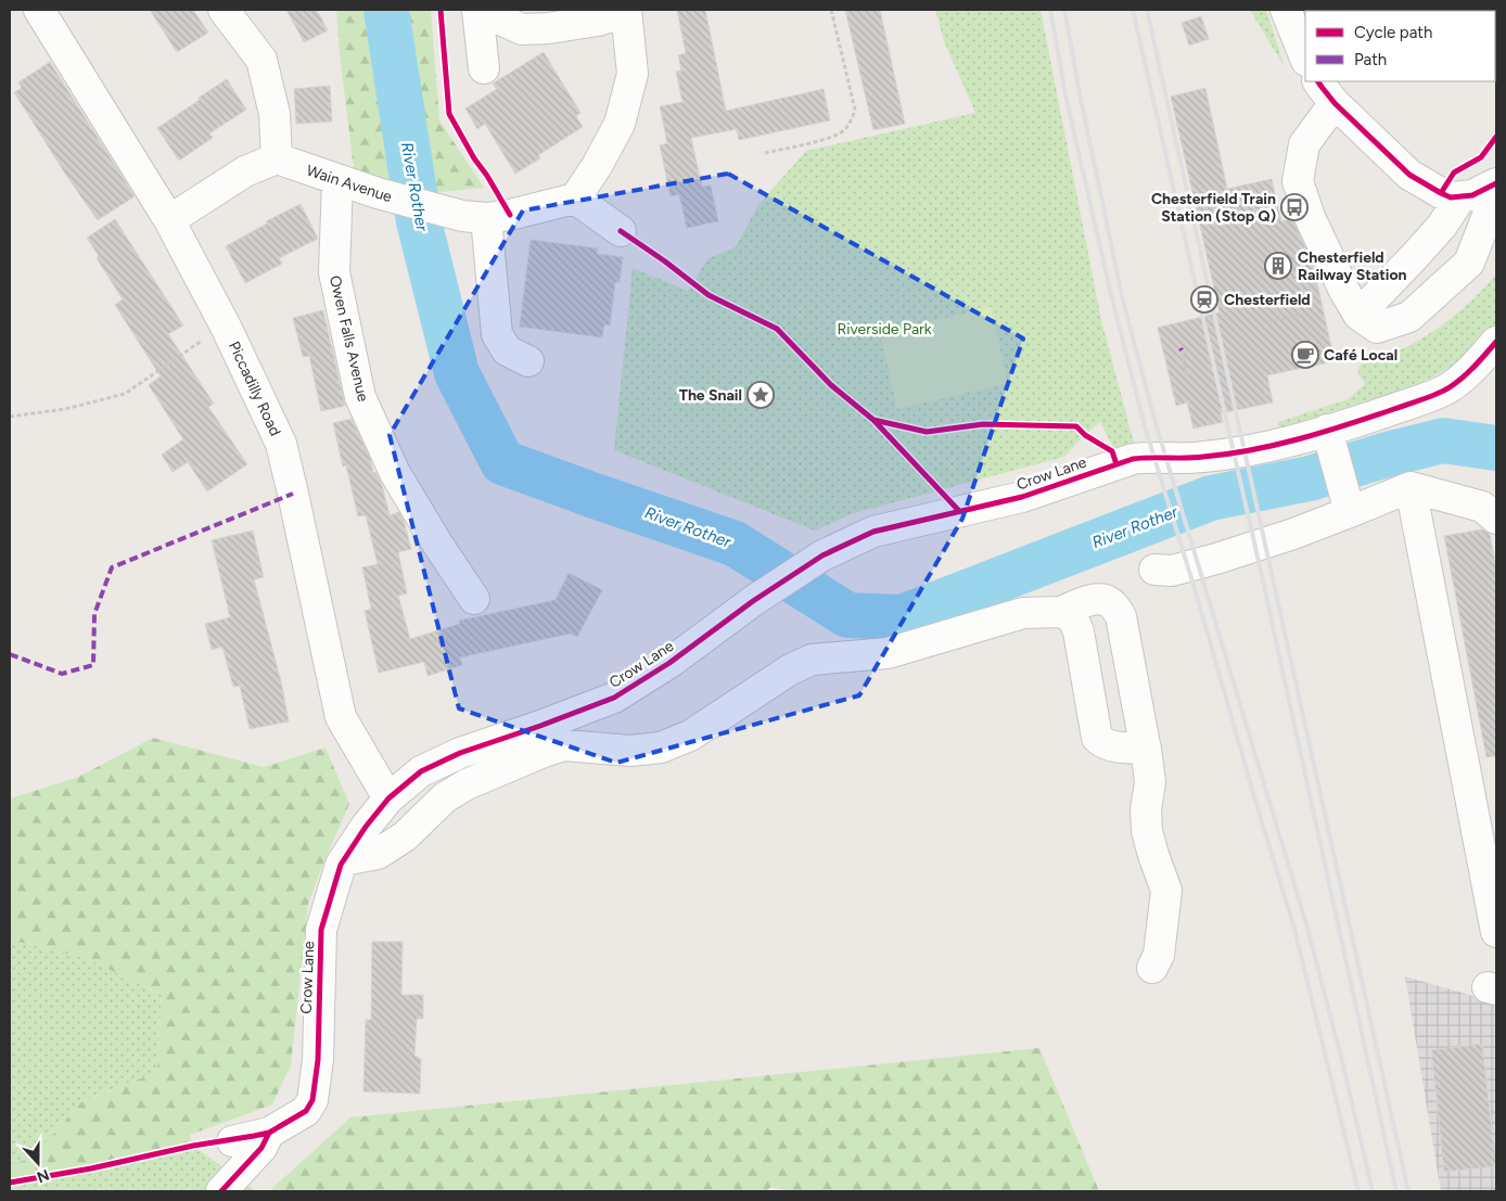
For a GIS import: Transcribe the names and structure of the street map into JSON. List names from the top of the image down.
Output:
{
  "streets": {
    "street": [
      "Wain Avenue",
      "Owen Falls Avenue",
      "Piccadilly Road",
      "Crow Lane"
    ]
  },
  "crossings": [
    ["Wain Avenue", "Owen Falls Avenue"],
    ["Piccadilly Road", "Crow Lane"]
  ],
  "water": ["River Rother"],
  "parks": ["Riverside Park"],
  "places": {
    "bus stop": ["Chesterfield Train Station (Stop Q)"],
    "building": ["Chesterfield Railway Station"],
    "station": ["Chesterfield"],
    "cafe": ["Café Local"],
    "place": ["The Snail"]
  },
  "legend": ["Cycle path", "Path"],
  "north": "bottom"
}
